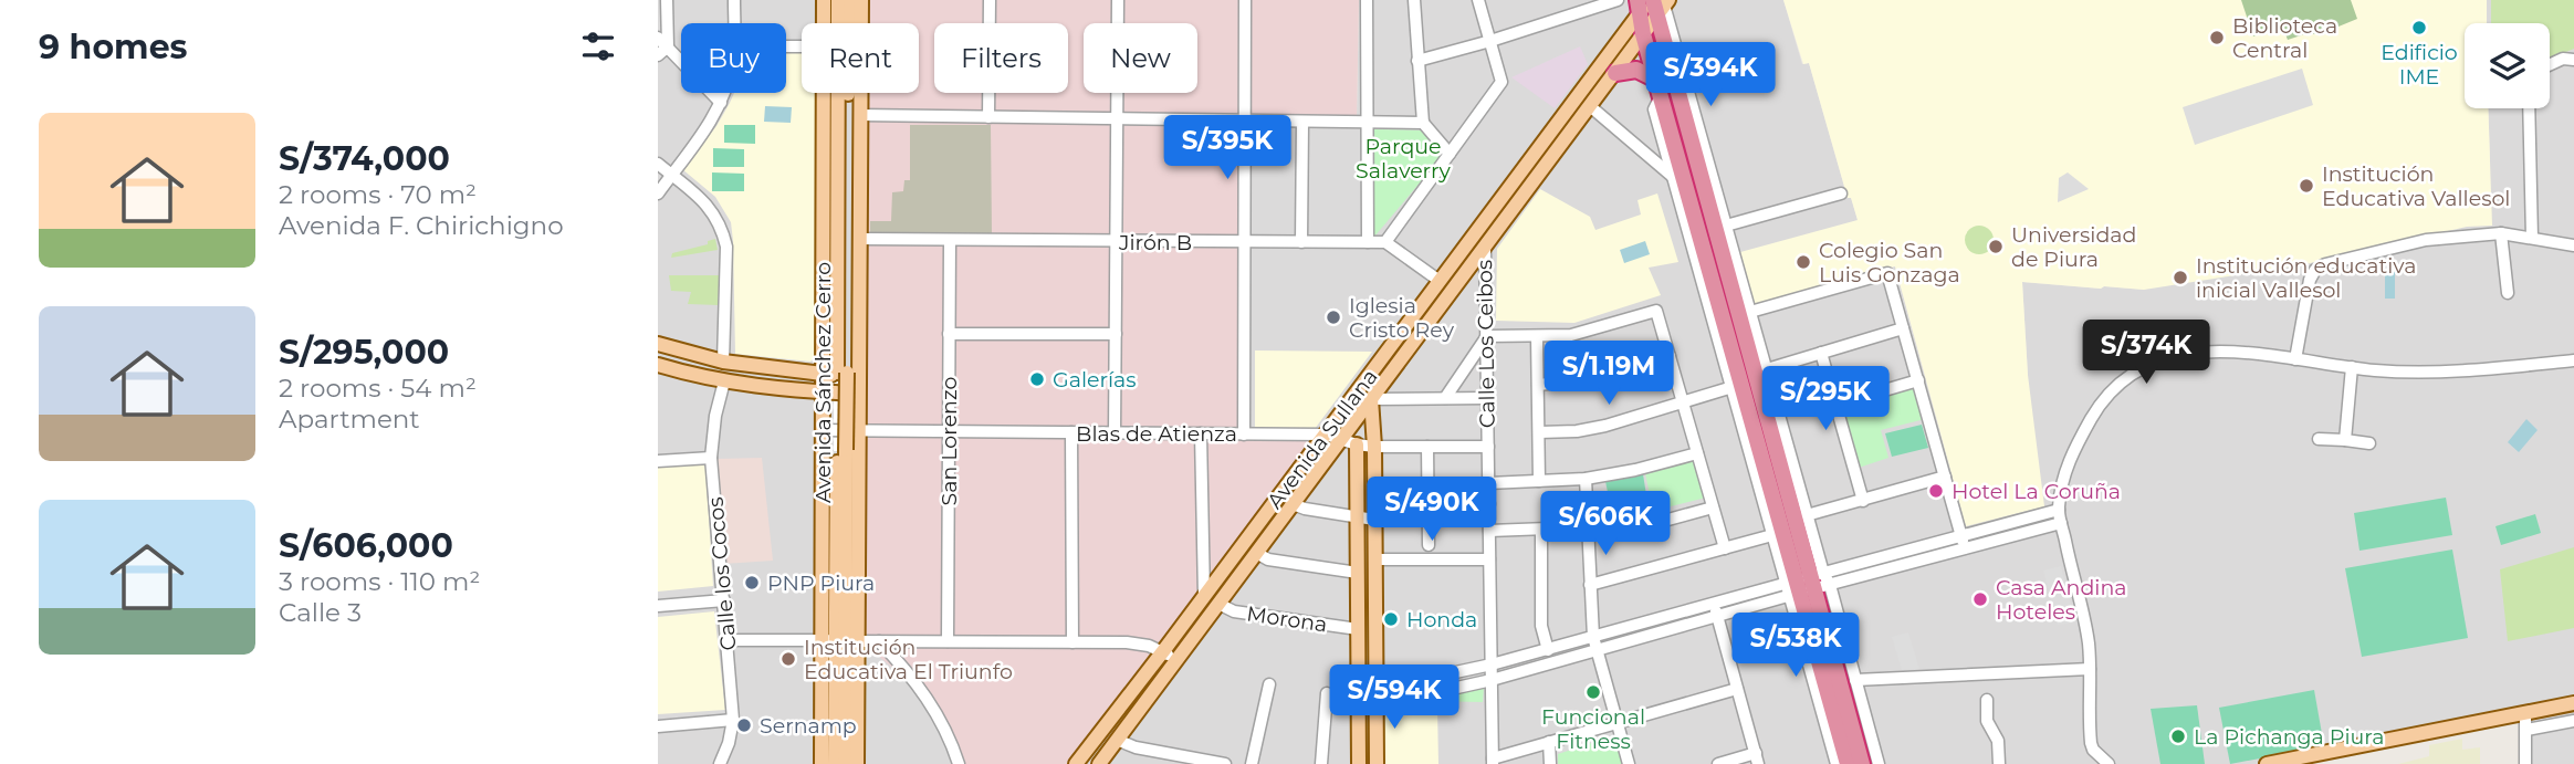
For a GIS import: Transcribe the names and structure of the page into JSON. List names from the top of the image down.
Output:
{
  "streets": {
    "main road": ["Calle Los Ceibos", "Avenida Sánchez Cerro", "Avenida Sullana"],
    "street": [
      "Jirón B",
      "Blas de Atienza",
      "San Lorenzo",
      "Calle los Cocos",
      "Morona"
    ]
  },
  "crossings": [
    ["Jirón B", "Avenida Sánchez Cerro"],
    ["Jirón B", "San Lorenzo"],
    ["Calle Los Ceibos", "Blas de Atienza"],
    ["Calle Los Ceibos", "Avenida Sullana"],
    ["Avenida Sánchez Cerro", "Blas de Atienza"],
    ["Blas de Atienza", "Avenida Sullana"],
    ["Blas de Atienza", "San Lorenzo"],
    ["Avenida Sullana", "Morona"]
  ],
  "parks": ["Parque Salaverry"],
  "places": [
    "Edificio IME",
    "Biblioteca Central",
    "Institución Educativa Vallesol",
    "Universidad de Piura",
    "Colegio San Luis Gonzaga",
    "Institución educativa inicial Vallesol",
    "Iglesia Cristo Rey",
    "Galerías",
    "Hotel La Coruña",
    "PNP Piura",
    "Casa Andina Hoteles",
    "Honda",
    "Institución Educativa El Triunfo",
    "Funcional Fitness",
    "Sernamp",
    "La Pichanga Piura"
  ],
  "page": {
    "heading": "9 homes",
    "chip": [
      "Buy",
      "Rent",
      "Filters",
      "New"
    ],
    "price": [
      "S/394K",
      "S/395K",
      "S/374K",
      "S/1.19M",
      "S/295K",
      "S/490K",
      "S/606K",
      "S/538K",
      "S/594K"
    ],
    "list": [
      {
        "name": "S/374,000",
        "note": "2 rooms · 70 m² · Avenida F. Chirichigno"
      },
      {
        "name": "S/295,000",
        "note": "2 rooms · 54 m² · Apartment"
      },
      {
        "name": "S/606,000",
        "note": "3 rooms · 110 m² · Calle 3"
      }
    ]
  }
}
